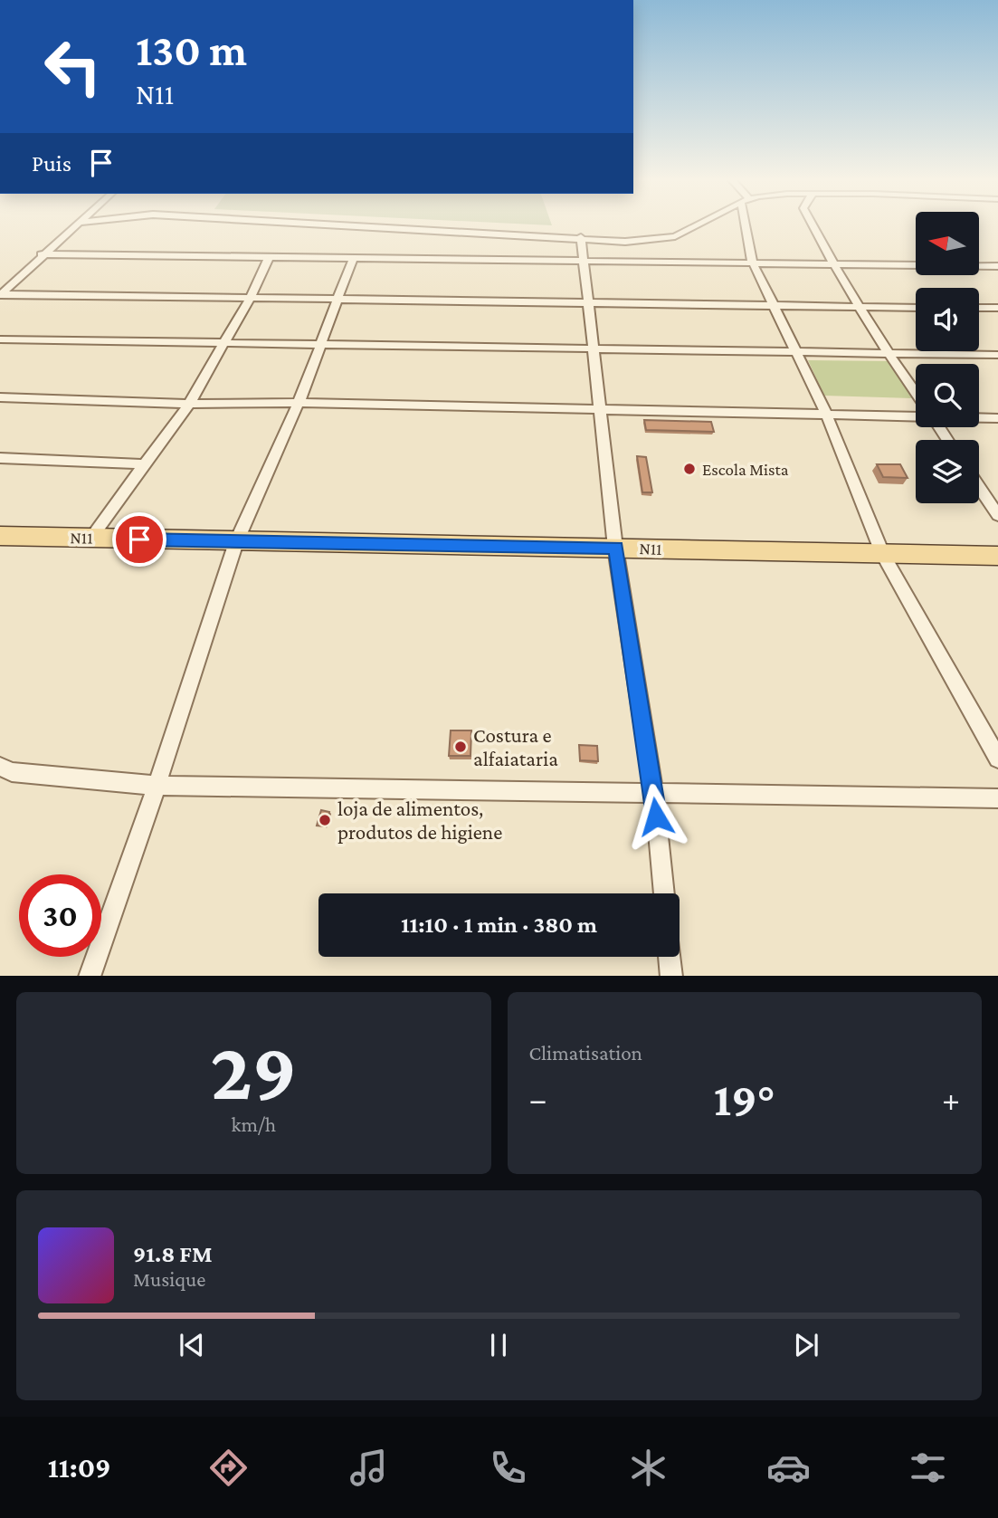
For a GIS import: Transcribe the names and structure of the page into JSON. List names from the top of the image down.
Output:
{
  "streets": {
    "main road": ["N11"]
  },
  "places": ["Escola Mista", "Costura e alfaiataria", "loja de alimentos, produtos de higiene"],
  "north": "left",
  "page": {
    "turn": ["130 m", "N11"],
    "then": "Puis",
    "limit": "30",
    "trip": "11:10 · 1 min · 380 m",
    "tile": [
      ["29", "km/h"],
      "Climatisation"
    ],
    "heat": ["−", "19°", "+"],
    "song": ["91.8 FM", "Musique"],
    "tabs": "11:09"
  }
}
